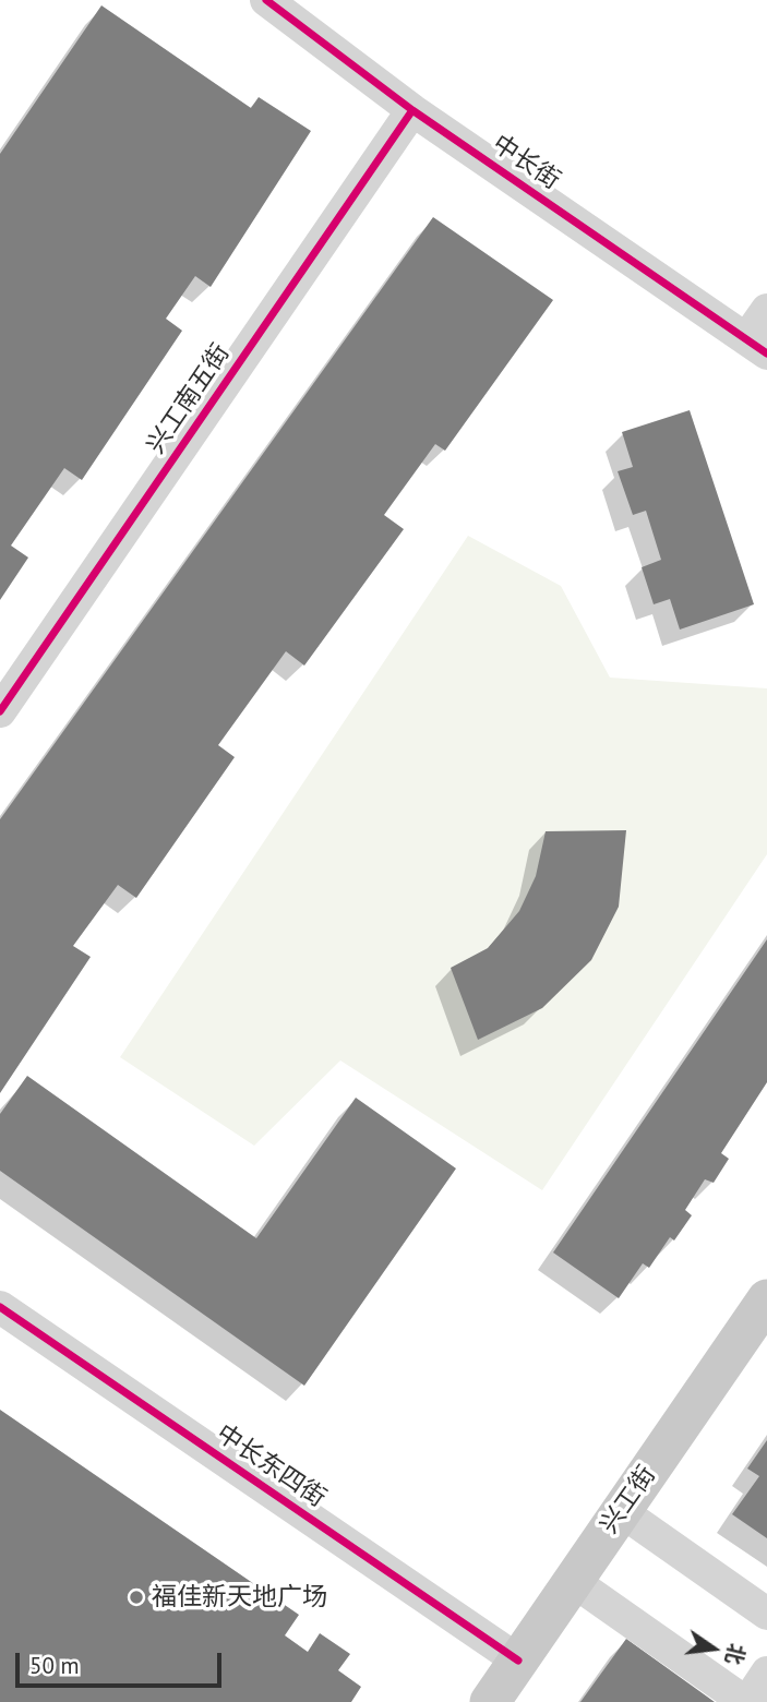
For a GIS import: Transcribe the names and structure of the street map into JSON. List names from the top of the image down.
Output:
{
  "streets": {
    "main road": ["兴工街"],
    "street": ["中长街", "兴工南五街", "中长东四街"]
  },
  "crossings": [
    ["中长街", "兴工南五街"],
    ["中长东四街", "兴工街"]
  ],
  "places": ["福佳新天地广场"],
  "scale_bar": "50 m",
  "north": "right"
}
